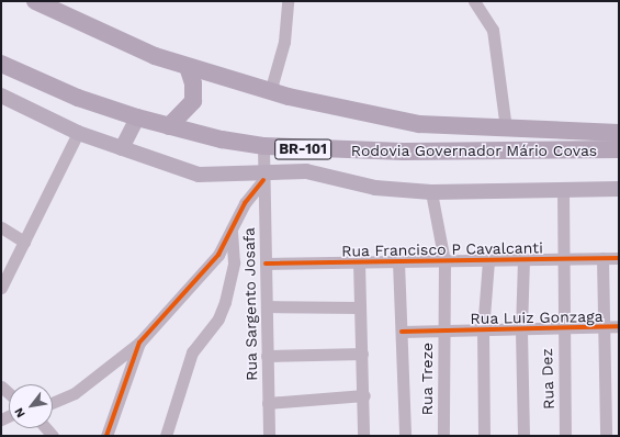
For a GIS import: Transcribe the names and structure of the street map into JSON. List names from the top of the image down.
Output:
{
  "streets": {
    "highway": ["BR-101", "Rodovia Governador Mário Covas"],
    "street": [
      "Rua Francisco P Cavalcanti",
      "Rua Sargento Josafa",
      "Rua Luiz Gonzaga",
      "Rua Treze",
      "Rua Dez"
    ]
  },
  "crossings": [
    ["Rodovia Governador Mário Covas", "Rua Sargento Josafa"],
    ["Rua Francisco P Cavalcanti", "Rua Sargento Josafa"],
    ["Rua Francisco P Cavalcanti", "Rua Treze"],
    ["Rua Francisco P Cavalcanti", "Rua Dez"],
    ["Rua Luiz Gonzaga", "Rua Treze"],
    ["Rua Luiz Gonzaga", "Rua Dez"]
  ],
  "north": "bottom left"
}
